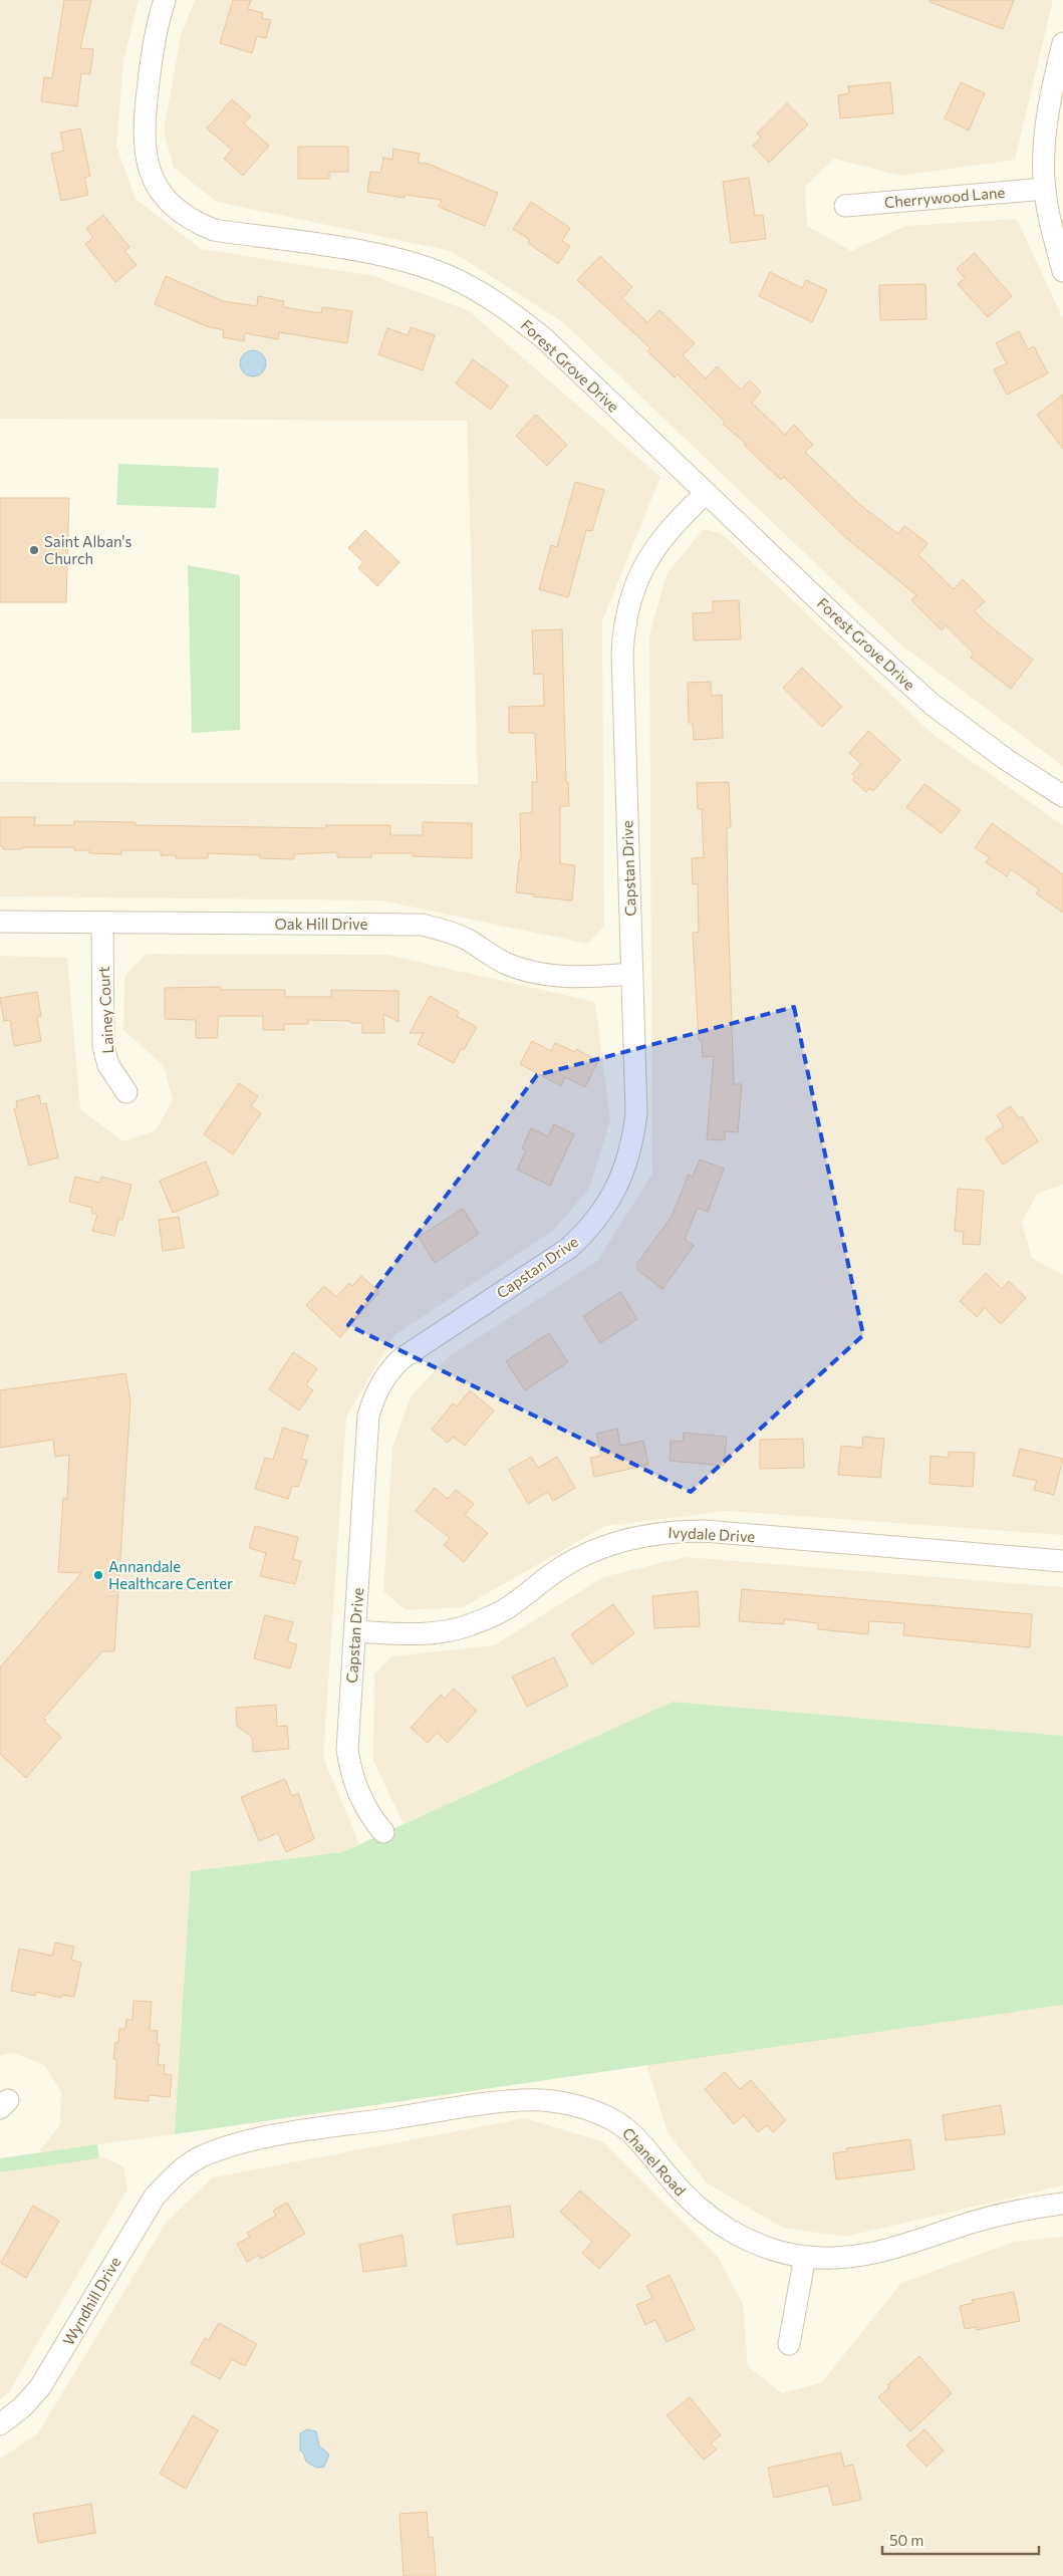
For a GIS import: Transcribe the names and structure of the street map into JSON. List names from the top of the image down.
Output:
{
  "streets": {
    "street": [
      "Cherrywood Lane",
      "Forest Grove Drive",
      "Capstan Drive",
      "Oak Hill Drive",
      "Lainey Court",
      "Ivydale Drive",
      "Chanel Road",
      "Wyndhill Drive"
    ]
  },
  "crossings": [
    ["Forest Grove Drive", "Capstan Drive"],
    ["Capstan Drive", "Oak Hill Drive"],
    ["Capstan Drive", "Ivydale Drive"],
    ["Oak Hill Drive", "Lainey Court"],
    ["Chanel Road", "Wyndhill Drive"]
  ],
  "places": ["Saint Alban's Church", "Annandale Healthcare Center"],
  "scale_bar": "50 m"
}
